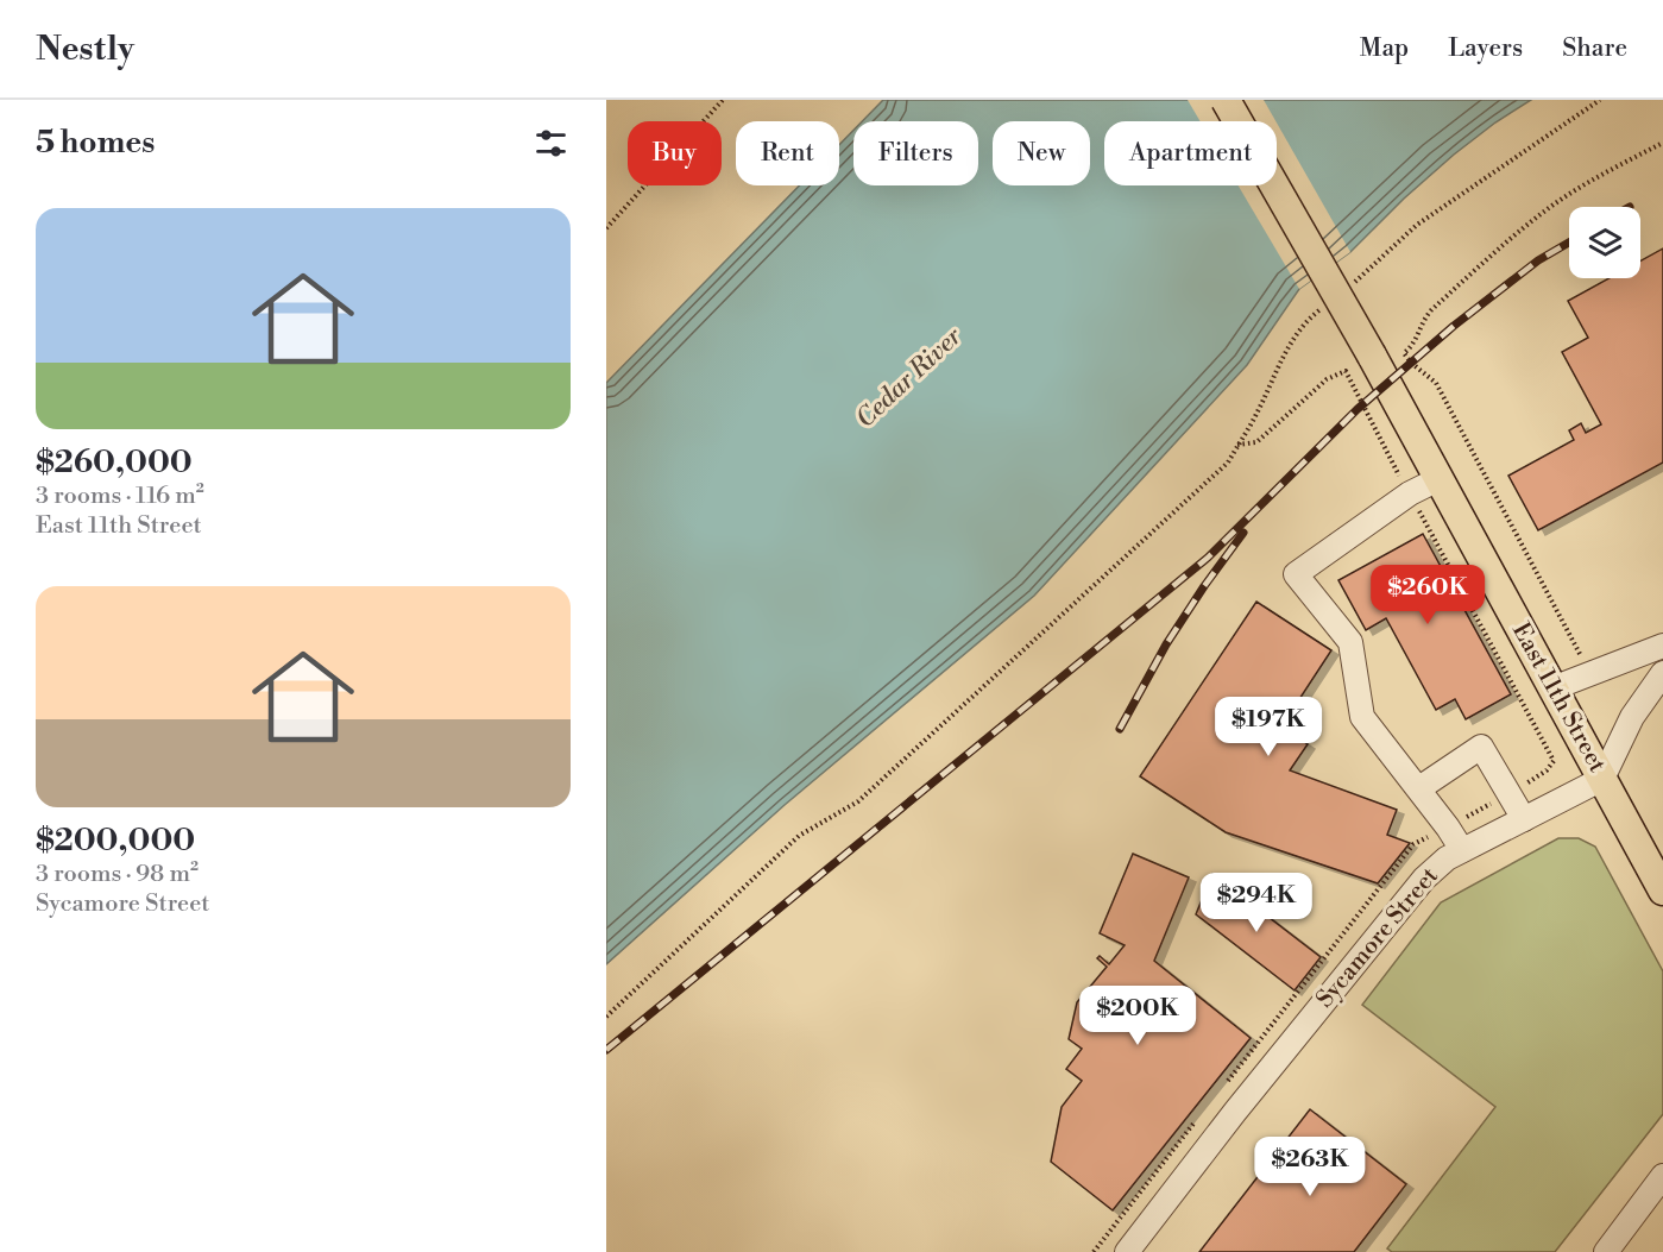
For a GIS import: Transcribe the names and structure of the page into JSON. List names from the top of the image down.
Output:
{
  "streets": {
    "main road": ["East 11th Street"],
    "street": ["Sycamore Street"]
  },
  "crossings": [
    ["East 11th Street", "Sycamore Street"]
  ],
  "water": ["Cedar River"],
  "page": {
    "header": "Nestly",
    "nav": ["Map", "Layers", "Share"],
    "heading": "5 homes",
    "chip": [
      "Buy",
      "Rent",
      "Filters",
      "New",
      "Apartment"
    ],
    "list": [
      {
        "name": "$260,000",
        "note": "3 rooms · 116 m² · East 11th Street"
      },
      {
        "name": "$200,000",
        "note": "3 rooms · 98 m² · Sycamore Street"
      }
    ],
    "price": [
      "$260K",
      "$197K",
      "$294K",
      "$200K",
      "$263K"
    ]
  }
}
